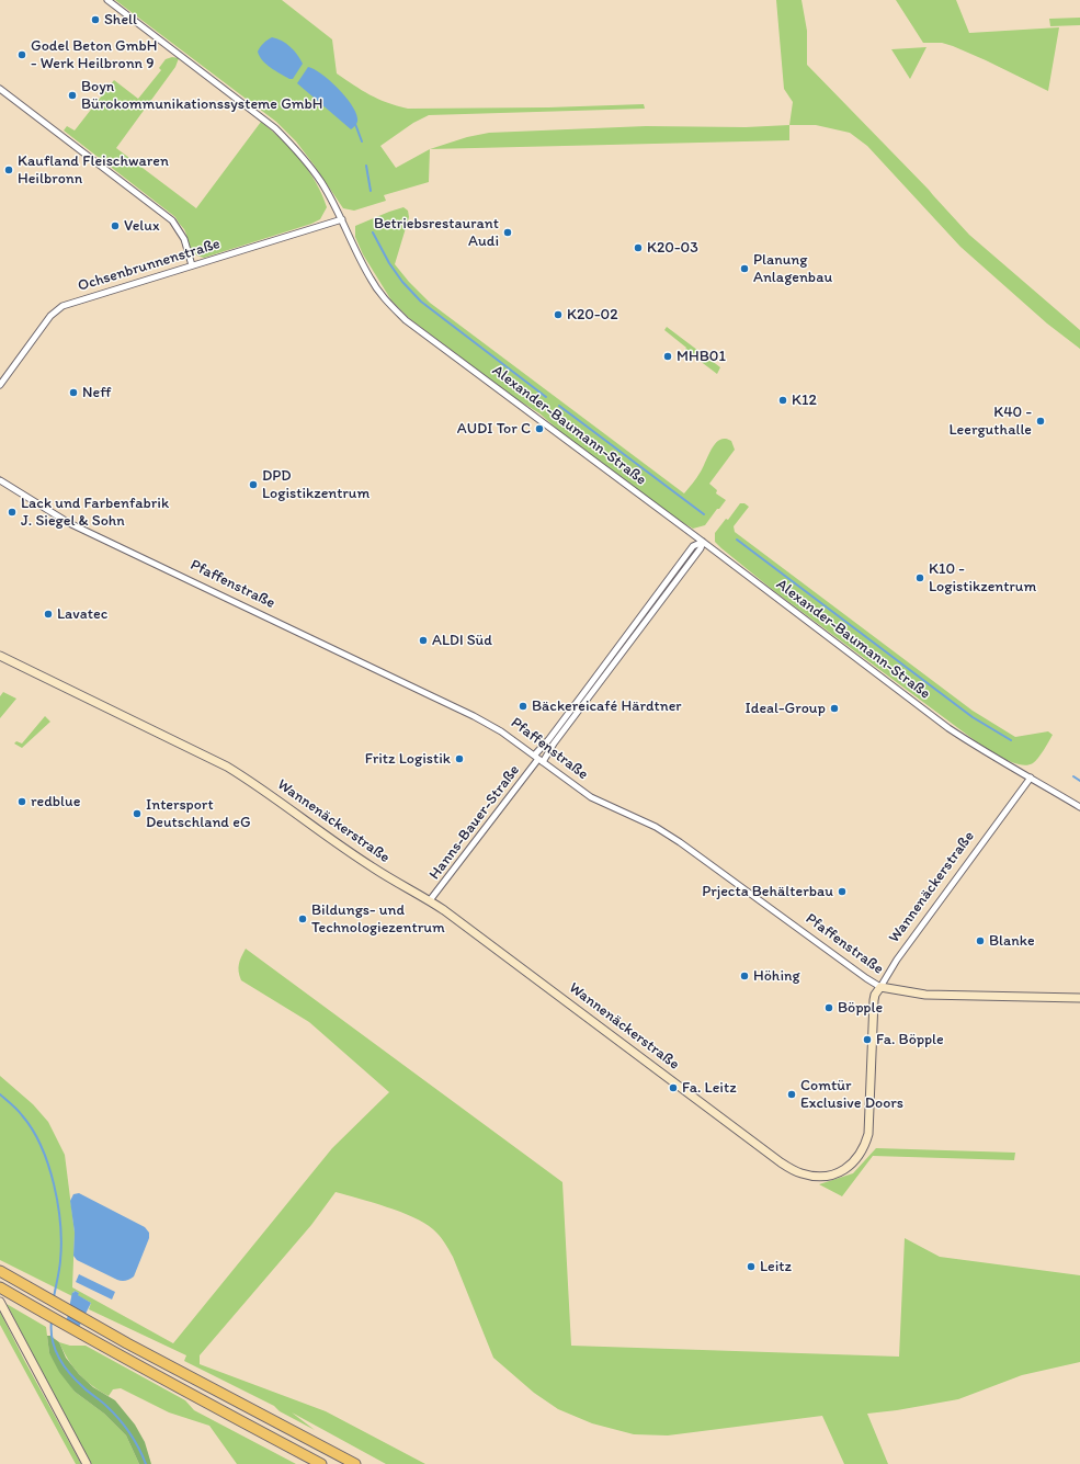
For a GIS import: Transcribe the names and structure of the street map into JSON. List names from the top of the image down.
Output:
{
  "streets": {
    "street": [
      "Ochsenbrunnenstraße",
      "Alexander-Baumann-Straße",
      "Pfaffenstraße",
      "Wannenäckerstraße",
      "Hanns-Bauer-Straße"
    ]
  },
  "crossings": [
    ["Ochsenbrunnenstraße", "Alexander-Baumann-Straße"],
    ["Alexander-Baumann-Straße", "Wannenäckerstraße"],
    ["Alexander-Baumann-Straße", "Hanns-Bauer-Straße"],
    ["Pfaffenstraße", "Wannenäckerstraße"],
    ["Pfaffenstraße", "Hanns-Bauer-Straße"],
    ["Wannenäckerstraße", "Hanns-Bauer-Straße"]
  ],
  "places": [
    "Shell",
    "Godel Beton GmbH - Werk Heilbronn 9",
    "Boyn Bürokommunikationssysteme GmbH",
    "Kaufland Fleischwaren Heilbronn",
    "Velux",
    "Betriebsrestaurant Audi",
    "K20-03",
    "Planung Anlagenbau",
    "K20-02",
    "MHB01",
    "Neff",
    "K12",
    "K40 - Leerguthalle",
    "AUDI Tor C",
    "DPD Logistikzentrum",
    "Lack und Farbenfabrik J. Siegel & Sohn",
    "K10 - Logistikzentrum",
    "Lavatec",
    "ALDI Süd",
    "Bäckereicafé Härdtner",
    "Ideal-Group",
    "Fritz Logistik",
    "redblue",
    "Intersport Deutschland eG",
    "Prjecta Behälterbau",
    "Bildungs- und Technologiezentrum",
    "Blanke",
    "Höhing",
    "Böpple",
    "Fa. Böpple",
    "Fa. Leitz",
    "Comtür Exclusive Doors",
    "Leitz"
  ]
}
